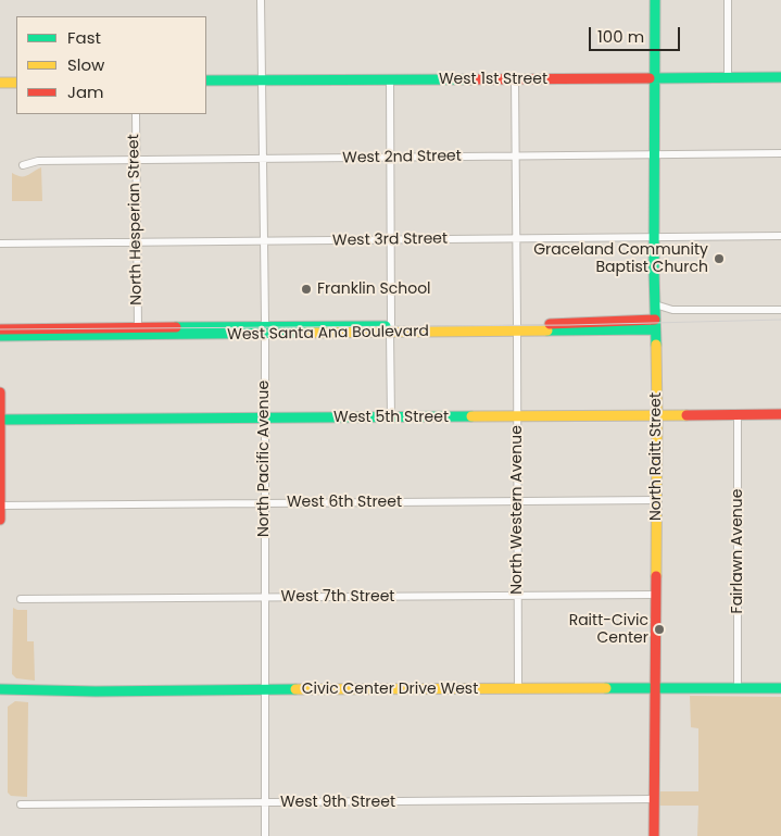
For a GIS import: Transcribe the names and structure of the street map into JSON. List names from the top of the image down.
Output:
{
  "streets": {
    "main road": [
      "West 1st Street",
      "West Santa Ana Boulevard",
      "West 5th Street",
      "North Raitt Street",
      "Civic Center Drive West"
    ],
    "street": [
      "West 2nd Street",
      "North Hesperian Street",
      "West 3rd Street",
      "North Pacific Avenue",
      "West 6th Street",
      "North Western Avenue",
      "Fairlawn Avenue",
      "West 7th Street",
      "West 9th Street"
    ]
  },
  "crossings": [
    ["West 1st Street", "North Raitt Street"],
    ["West 1st Street", "North Pacific Avenue"],
    ["West 1st Street", "North Western Avenue"],
    ["West 2nd Street", "North Hesperian Street"],
    ["West 2nd Street", "North Raitt Street"],
    ["West 2nd Street", "North Pacific Avenue"],
    ["West 2nd Street", "North Western Avenue"],
    ["North Hesperian Street", "West 3rd Street"],
    ["North Hesperian Street", "West Santa Ana Boulevard"],
    ["West 3rd Street", "North Raitt Street"],
    ["West 3rd Street", "North Pacific Avenue"],
    ["West 3rd Street", "North Western Avenue"],
    ["West Santa Ana Boulevard", "North Raitt Street"],
    ["West Santa Ana Boulevard", "North Pacific Avenue"],
    ["West Santa Ana Boulevard", "North Western Avenue"],
    ["West 5th Street", "North Raitt Street"],
    ["West 5th Street", "North Pacific Avenue"],
    ["West 5th Street", "North Western Avenue"],
    ["West 5th Street", "Fairlawn Avenue"],
    ["North Raitt Street", "West 6th Street"],
    ["North Raitt Street", "West 7th Street"],
    ["North Raitt Street", "Civic Center Drive West"],
    ["North Raitt Street", "West 9th Street"],
    ["North Pacific Avenue", "West 6th Street"],
    ["North Pacific Avenue", "West 7th Street"],
    ["North Pacific Avenue", "Civic Center Drive West"],
    ["North Pacific Avenue", "West 9th Street"],
    ["West 6th Street", "North Western Avenue"],
    ["North Western Avenue", "West 7th Street"],
    ["North Western Avenue", "Civic Center Drive West"],
    ["Fairlawn Avenue", "Civic Center Drive West"]
  ],
  "places": ["Graceland Community Baptist Church", "Franklin School", "Raitt-Civic Center"],
  "legend": ["Fast", "Slow", "Jam"],
  "scale_bar": "100 m"
}
